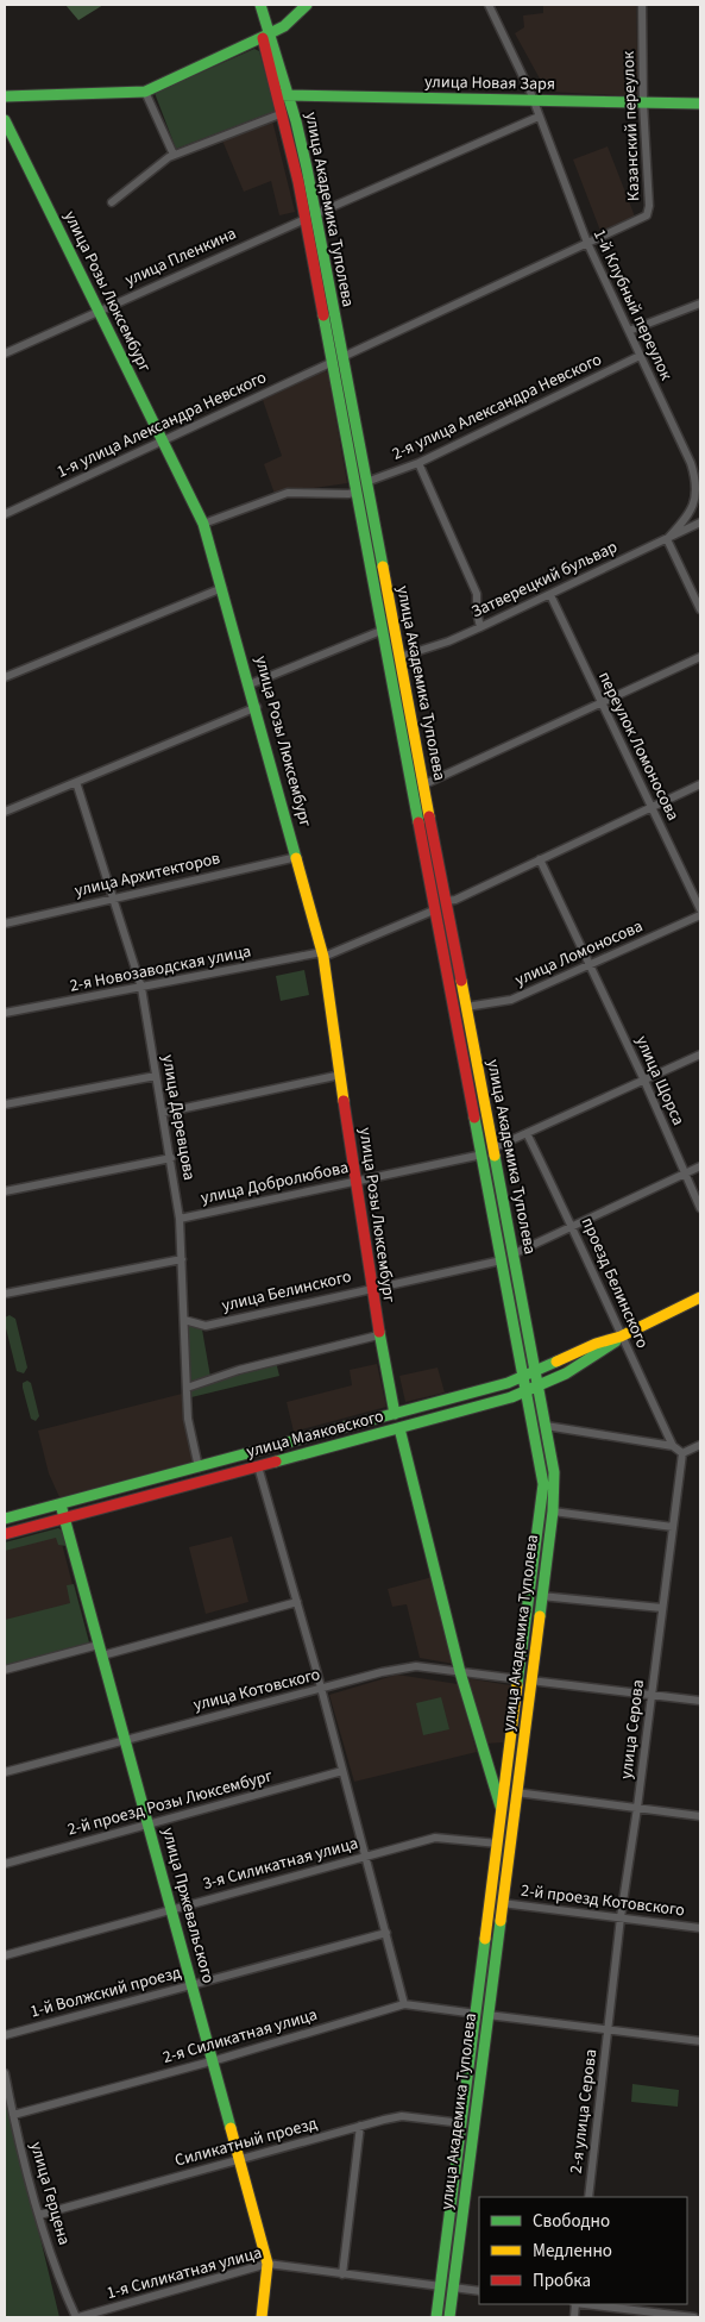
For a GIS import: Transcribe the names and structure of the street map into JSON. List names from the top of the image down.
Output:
{
  "streets": {
    "main road": [
      "улица Новая Заря",
      "улица Академика Туполева",
      "улица Розы Люксембург",
      "улица Маяковского",
      "улица Пржевальского"
    ],
    "street": [
      "Казанский переулок",
      "улица Пленкина",
      "1-й Клубный переулок",
      "2-я улица Александра Невского",
      "1-я улица Александра Невского",
      "Затверецкий бульвар",
      "переулок Ломоносова",
      "улица Архитекторов",
      "улица Ломоносова",
      "2-я Новозаводская улица",
      "улица Щорса",
      "улица Деревцова",
      "улица Добролюбова",
      "проезд Белинского",
      "улица Белинского",
      "улица Котовского",
      "улица Серова",
      "2-й проезд Розы Люксембург",
      "3-я Силикатная улица",
      "2-й проезд Котовского",
      "1-й Волжский проезд",
      "2-я Силикатная улица",
      "2-я улица Серова",
      "Силикатный проезд",
      "улица Герцена",
      "1-я Силикатная улица"
    ]
  },
  "crossings": [
    ["улица Новая Заря", "Казанский переулок"],
    ["улица Новая Заря", "улица Академика Туполева"],
    ["улица Новая Заря", "1-й Клубный переулок"],
    ["Казанский переулок", "1-й Клубный переулок"],
    ["Казанский переулок", "1-я улица Александра Невского"],
    ["улица Академика Туполева", "улица Пленкина"],
    ["улица Академика Туполева", "2-я улица Александра Невского"],
    ["улица Академика Туполева", "1-я улица Александра Невского"],
    ["улица Академика Туполева", "Затверецкий бульвар"],
    ["улица Академика Туполева", "улица Ломоносова"],
    ["улица Академика Туполева", "2-я Новозаводская улица"],
    ["улица Академика Туполева", "улица Добролюбова"],
    ["улица Академика Туполева", "проезд Белинского"],
    ["улица Академика Туполева", "улица Белинского"],
    ["улица Академика Туполева", "улица Маяковского"],
    ["улица Академика Туполева", "улица Котовского"],
    ["улица Академика Туполева", "3-я Силикатная улица"],
    ["улица Академика Туполева", "2-й проезд Котовского"],
    ["улица Академика Туполева", "2-я Силикатная улица"],
    ["улица Академика Туполева", "Силикатный проезд"],
    ["улица Академика Туполева", "1-я Силикатная улица"],
    ["улица Пленкина", "улица Розы Люксембург"],
    ["улица Пленкина", "1-й Клубный переулок"],
    ["улица Розы Люксембург", "1-я улица Александра Невского"],
    ["улица Розы Люксембург", "улица Архитекторов"],
    ["улица Розы Люксембург", "2-я Новозаводская улица"],
    ["улица Розы Люксембург", "улица Добролюбова"],
    ["улица Розы Люксембург", "улица Белинского"],
    ["улица Розы Люксембург", "улица Маяковского"],
    ["1-й Клубный переулок", "2-я улица Александра Невского"],
    ["1-й Клубный переулок", "1-я улица Александра Невского"],
    ["1-й Клубный переулок", "Затверецкий бульвар"],
    ["Затверецкий бульвар", "переулок Ломоносова"],
    ["улица Архитекторов", "улица Деревцова"],
    ["улица Ломоносова", "улица Щорса"],
    ["2-я Новозаводская улица", "улица Деревцова"],
    ["улица Деревцова", "улица Добролюбова"],
    ["улица Деревцова", "улица Белинского"],
    ["улица Деревцова", "улица Маяковского"],
    ["проезд Белинского", "улица Маяковского"],
    ["проезд Белинского", "улица Серова"],
    ["улица Маяковского", "улица Пржевальского"],
    ["улица Котовского", "улица Серова"],
    ["улица Котовского", "улица Пржевальского"],
    ["улица Серова", "2-й проезд Котовского"],
    ["улица Серова", "2-я Силикатная улица"],
    ["улица Серова", "2-я улица Серова"],
    ["2-й проезд Розы Люксембург", "улица Пржевальского"],
    ["3-я Силикатная улица", "улица Пржевальского"],
    ["улица Пржевальского", "1-й Волжский проезд"],
    ["улица Пржевальского", "2-я Силикатная улица"],
    ["улица Пржевальского", "Силикатный проезд"],
    ["улица Пржевальского", "1-я Силикатная улица"],
    ["2-я Силикатная улица", "2-я улица Серова"],
    ["2-я Силикатная улица", "улица Герцена"],
    ["Силикатный проезд", "улица Герцена"],
    ["улица Герцена", "1-я Силикатная улица"]
  ],
  "legend": ["Свободно", "Медленно", "Пробка"]
}
